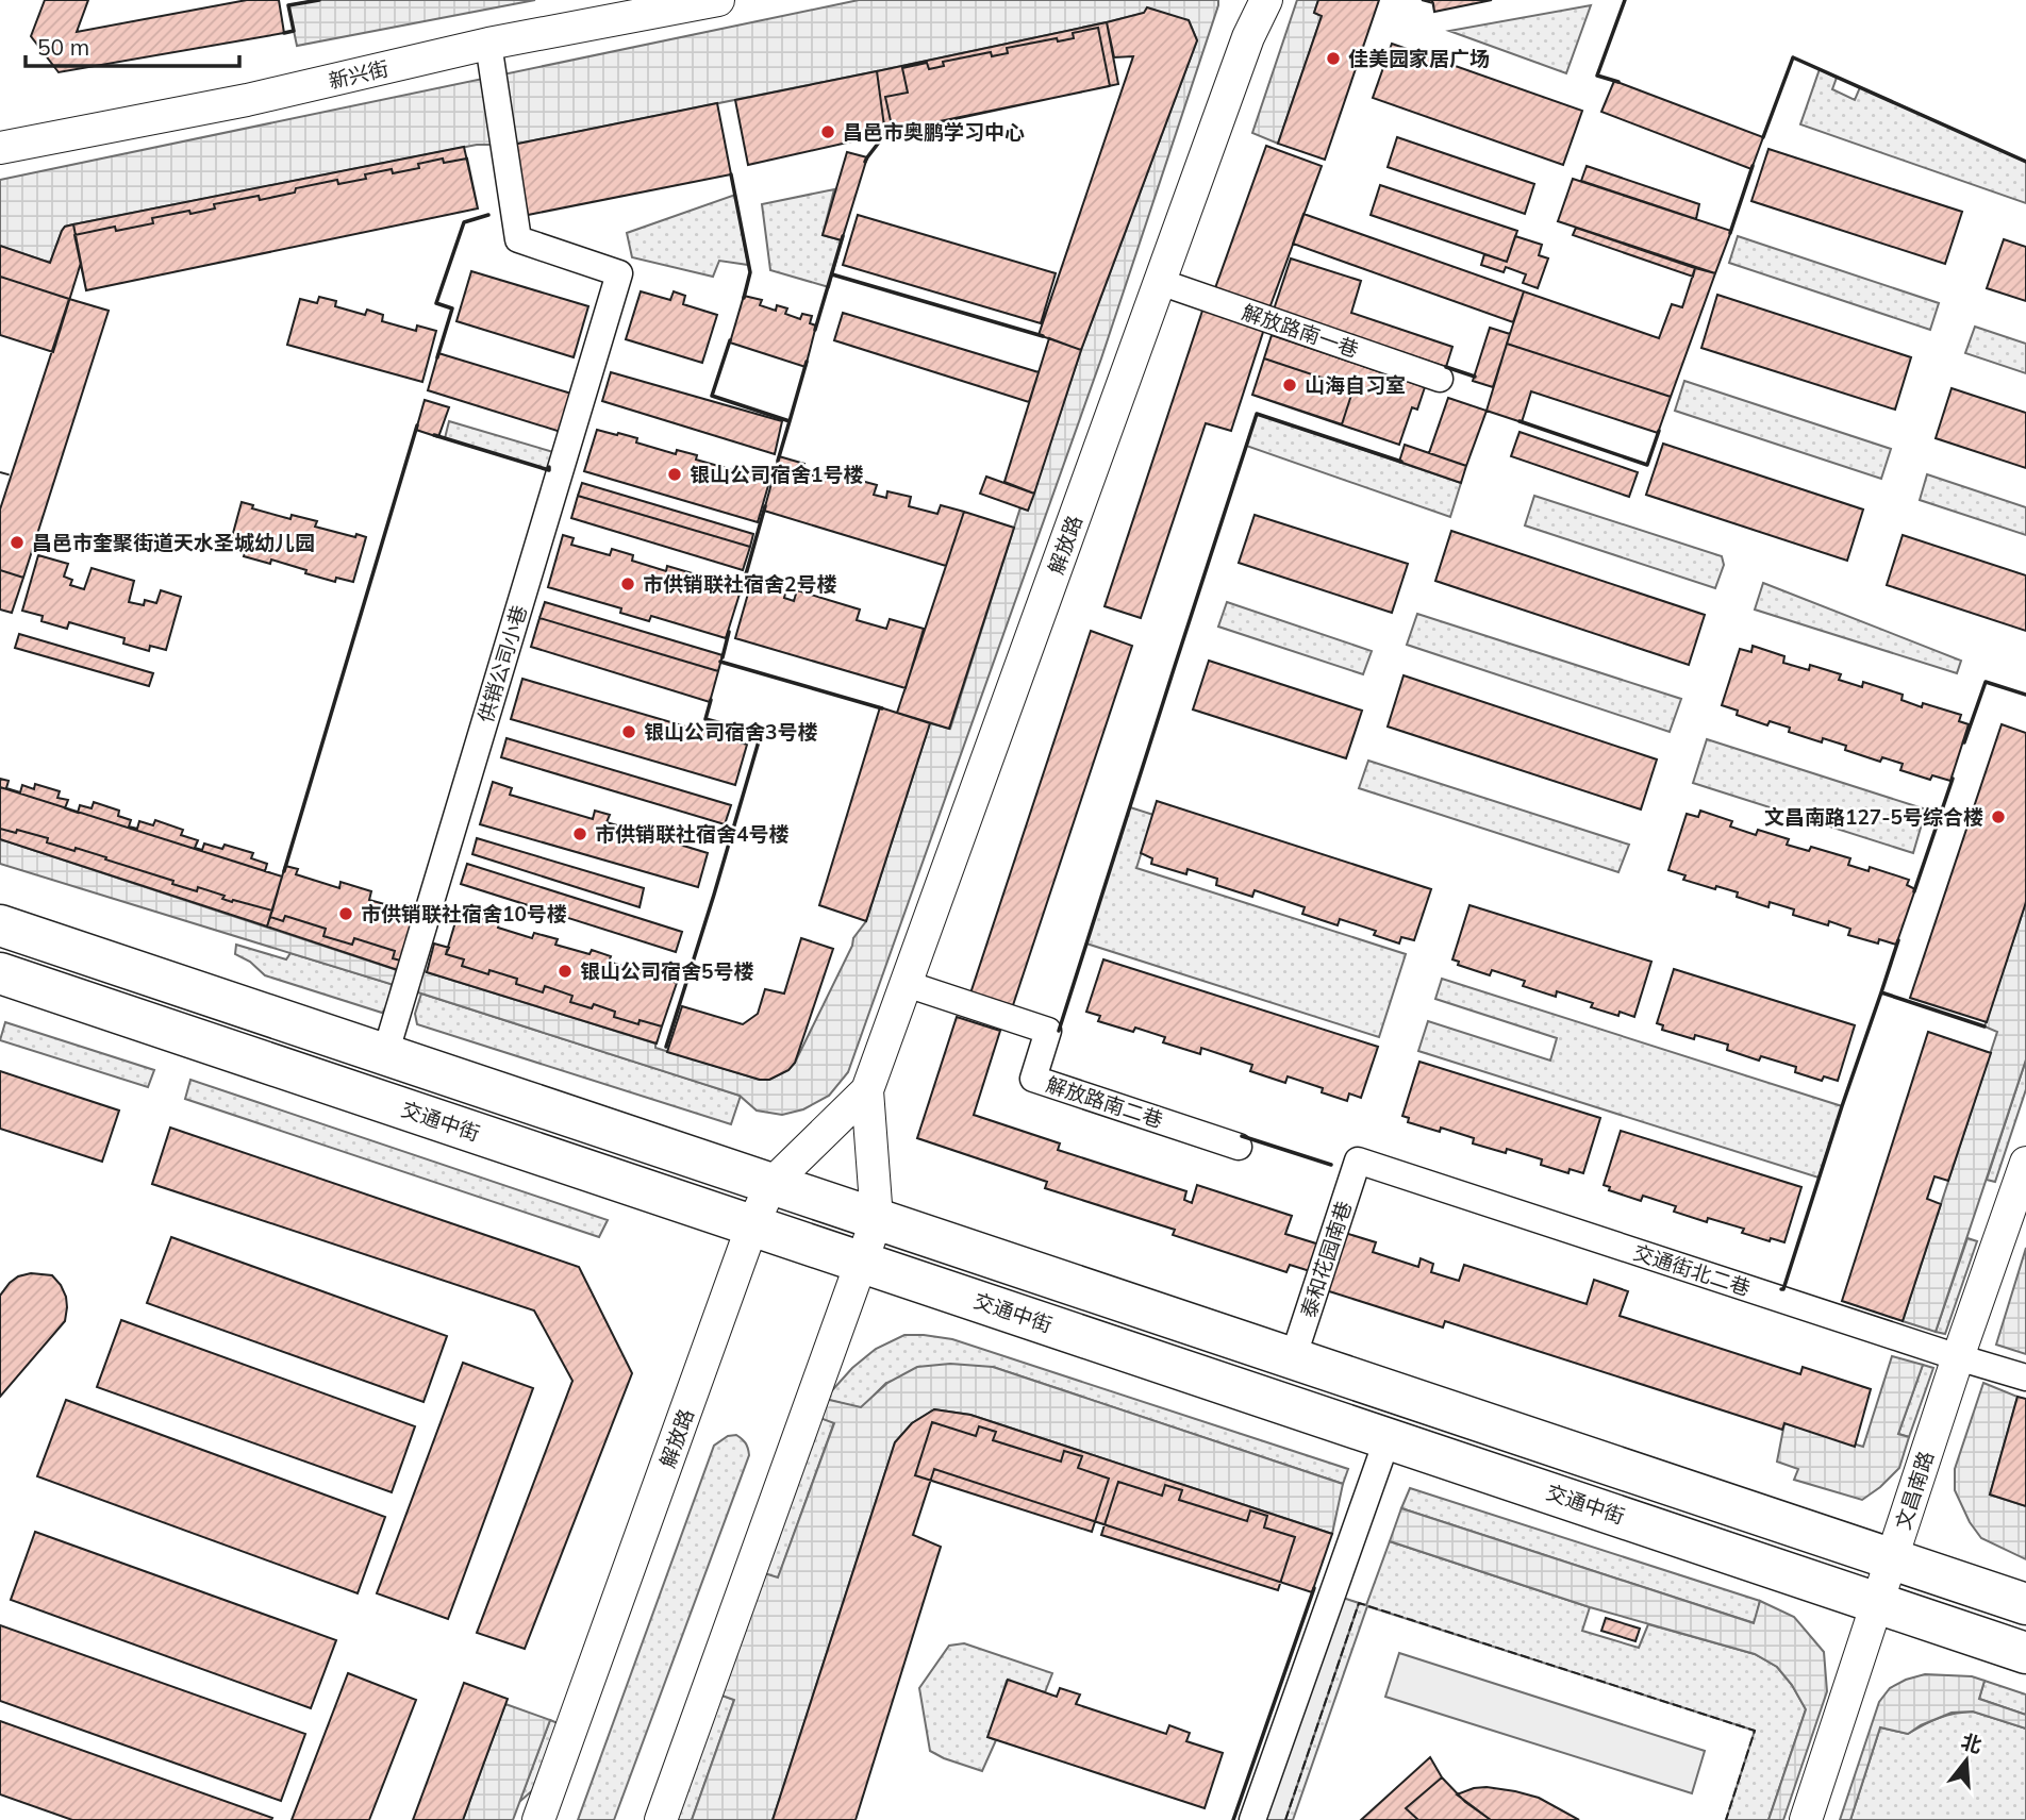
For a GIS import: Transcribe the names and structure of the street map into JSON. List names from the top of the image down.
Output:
{
  "streets": {
    "main road": ["交通中街"],
    "street": [
      "新兴街",
      "解放路南一巷",
      "解放路",
      "供销公司小巷",
      "解放路南二巷",
      "泰和花园南巷",
      "交通街北二巷",
      "文昌南路"
    ]
  },
  "crossings": [
    ["新兴街", "供销公司小巷"],
    ["解放路南一巷", "解放路"],
    ["解放路", "解放路南二巷"],
    ["解放路", "交通中街"],
    ["交通中街", "文昌南路"],
    ["泰和花园南巷", "交通街北二巷"],
    ["交通街北二巷", "文昌南路"]
  ],
  "places": [
    "佳美园家居广场",
    "昌邑市奥鹏学习中心",
    "山海自习室",
    "银山公司宿舍1号楼",
    "昌邑市奎聚街道天水圣城幼儿园",
    "市供销联社宿舍2号楼",
    "银山公司宿舍3号楼",
    "文昌南路127-5号综合楼",
    "市供销联社宿舍4号楼",
    "市供销联社宿舍10号楼",
    "银山公司宿舍5号楼"
  ],
  "scale_bar": "50 m",
  "north": "top"
}
